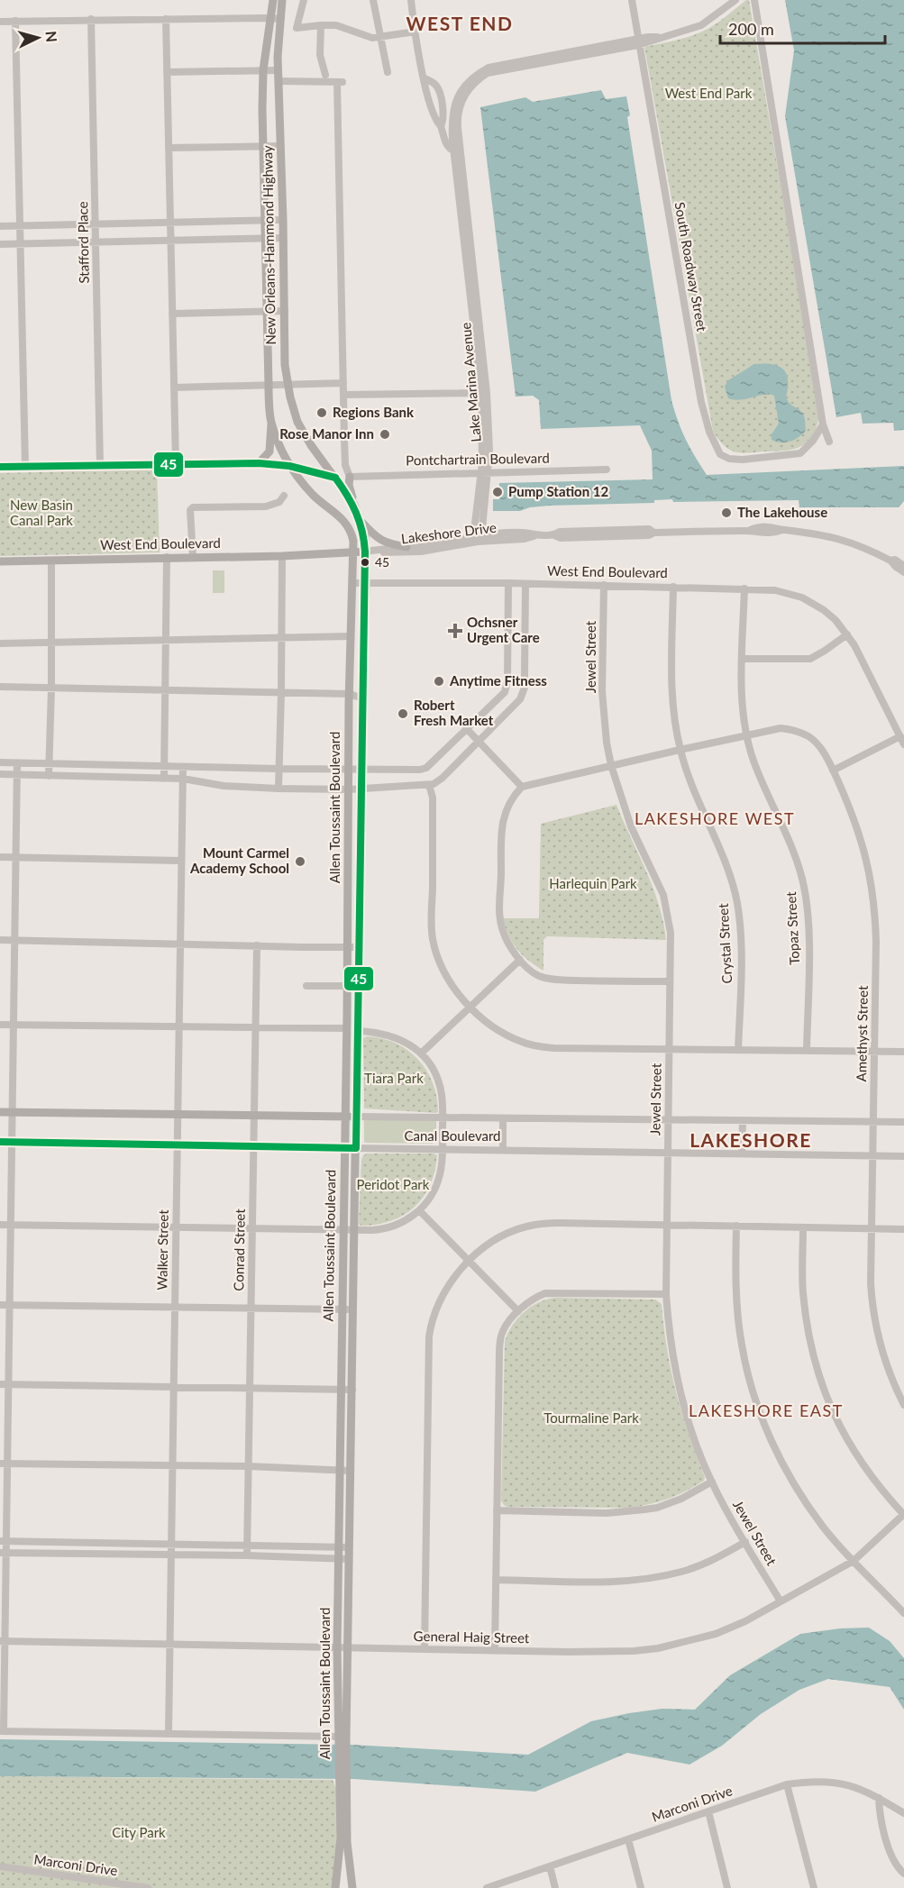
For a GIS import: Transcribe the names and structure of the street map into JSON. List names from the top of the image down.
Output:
{
  "streets": {
    "main road": [
      "New Orleans-Hammond Highway",
      "Lakeshore Drive",
      "West End Boulevard",
      "Allen Toussaint Boulevard",
      "Canal Boulevard"
    ],
    "street": [
      "Stafford Place",
      "South Roadway Street",
      "Lake Marina Avenue",
      "Pontchartrain Boulevard",
      "Jewel Street",
      "Topaz Street",
      "Crystal Street",
      "Amethyst Street",
      "Walker Street",
      "Conrad Street",
      "General Haig Street",
      "Marconi Drive"
    ]
  },
  "crossings": [
    ["New Orleans-Hammond Highway", "Allen Toussaint Boulevard"],
    ["South Roadway Street", "Lake Marina Avenue"],
    ["Lake Marina Avenue", "Pontchartrain Boulevard"],
    ["Lake Marina Avenue", "Lakeshore Drive"],
    ["Lakeshore Drive", "West End Boulevard"],
    ["Lakeshore Drive", "Allen Toussaint Boulevard"],
    ["West End Boulevard", "Jewel Street"],
    ["West End Boulevard", "Allen Toussaint Boulevard"],
    ["West End Boulevard", "Topaz Street"],
    ["West End Boulevard", "Crystal Street"],
    ["Jewel Street", "Amethyst Street"],
    ["Jewel Street", "Canal Boulevard"],
    ["Jewel Street", "General Haig Street"],
    ["Allen Toussaint Boulevard", "Canal Boulevard"],
    ["Allen Toussaint Boulevard", "General Haig Street"],
    ["Topaz Street", "Amethyst Street"],
    ["Crystal Street", "Amethyst Street"],
    ["Amethyst Street", "Canal Boulevard"],
    ["Canal Boulevard", "Walker Street"],
    ["Canal Boulevard", "Conrad Street"],
    ["Walker Street", "General Haig Street"]
  ],
  "districts": [
    "WEST END",
    "LAKESHORE WEST",
    "LAKESHORE",
    "LAKESHORE EAST"
  ],
  "parks": [
    "West End Park",
    "New Basin Canal Park",
    "Harlequin Park",
    "Tiara Park",
    "Peridot Park",
    "Tourmaline Park",
    "City Park"
  ],
  "places": {
    "other": [
      "Regions Bank",
      "Rose Manor Inn",
      "Pump Station 12",
      "The Lakehouse",
      "45",
      "Anytime Fitness",
      "Robert Fresh Market",
      "Mount Carmel Academy School"
    ],
    "health": ["Ochsner Urgent Care"]
  },
  "lines": ["transit line 45"],
  "scale_bar": "200 m",
  "north": "right"
}
